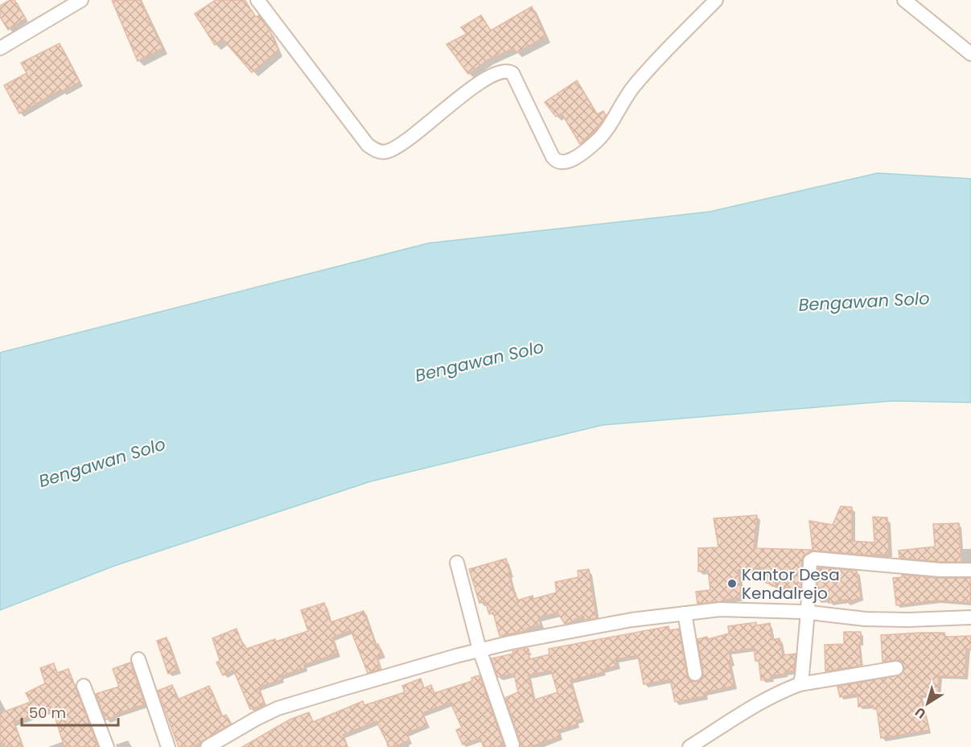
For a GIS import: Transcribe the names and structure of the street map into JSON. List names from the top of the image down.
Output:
{
  "water": ["Bengawan Solo"],
  "places": ["Kantor Desa Kendalrejo"],
  "scale_bar": "50 m",
  "north": "bottom left"
}
